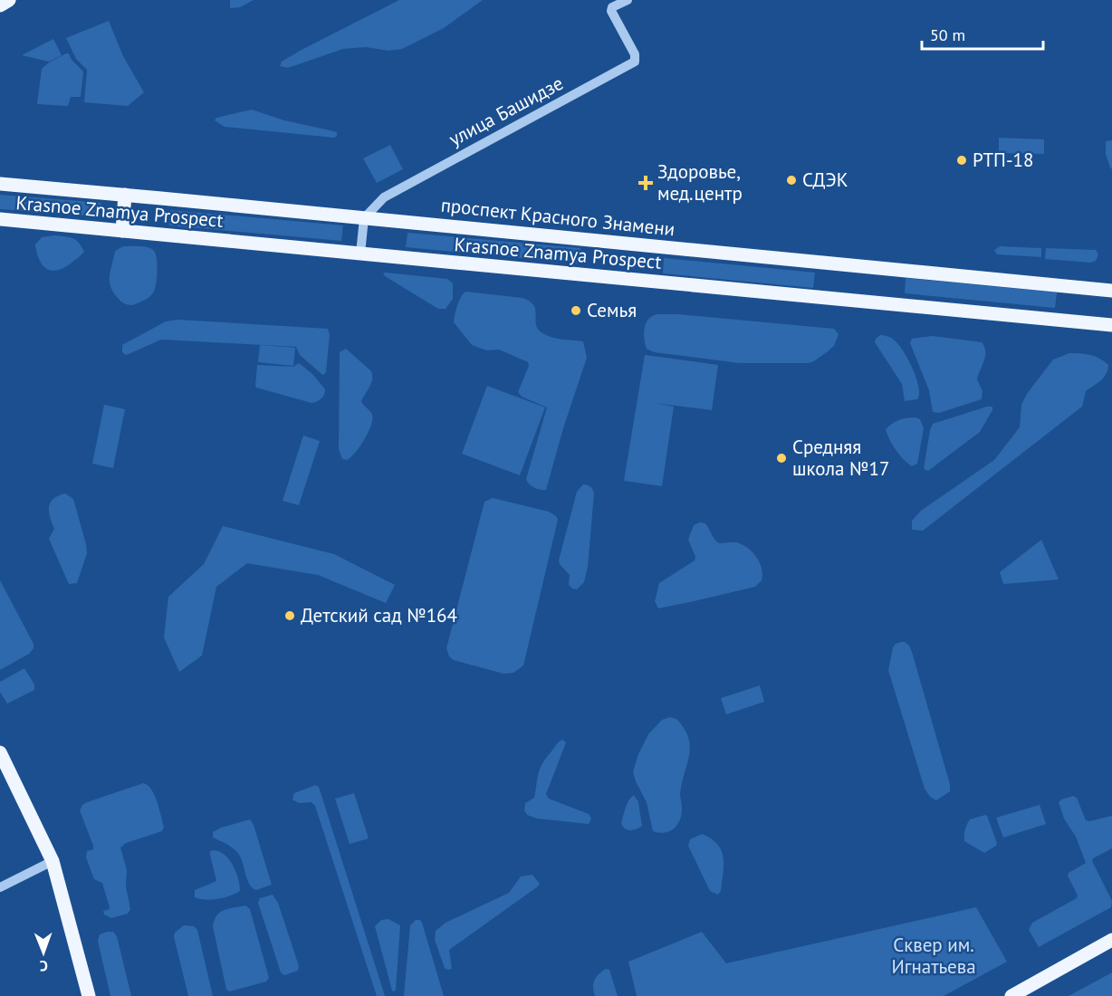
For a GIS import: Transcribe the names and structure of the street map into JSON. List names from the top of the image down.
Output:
{
  "streets": {
    "main road": ["Krasnoe Znamya Prospect", "проспект Красного Знамени"],
    "street": ["улица Башидзе"]
  },
  "crossings": [
    ["улица Башидзе", "проспект Красного Знамени"]
  ],
  "parks": ["Cквер им. Игнатьева"],
  "places": {
    "other": [
      "РТП-18",
      "СДЭК",
      "Семья",
      "Средняя школа №17",
      "Детский сад №164"
    ],
    "health": ["Здоровье, мед.центр"]
  },
  "scale_bar": "50 m",
  "north": "bottom"
}
